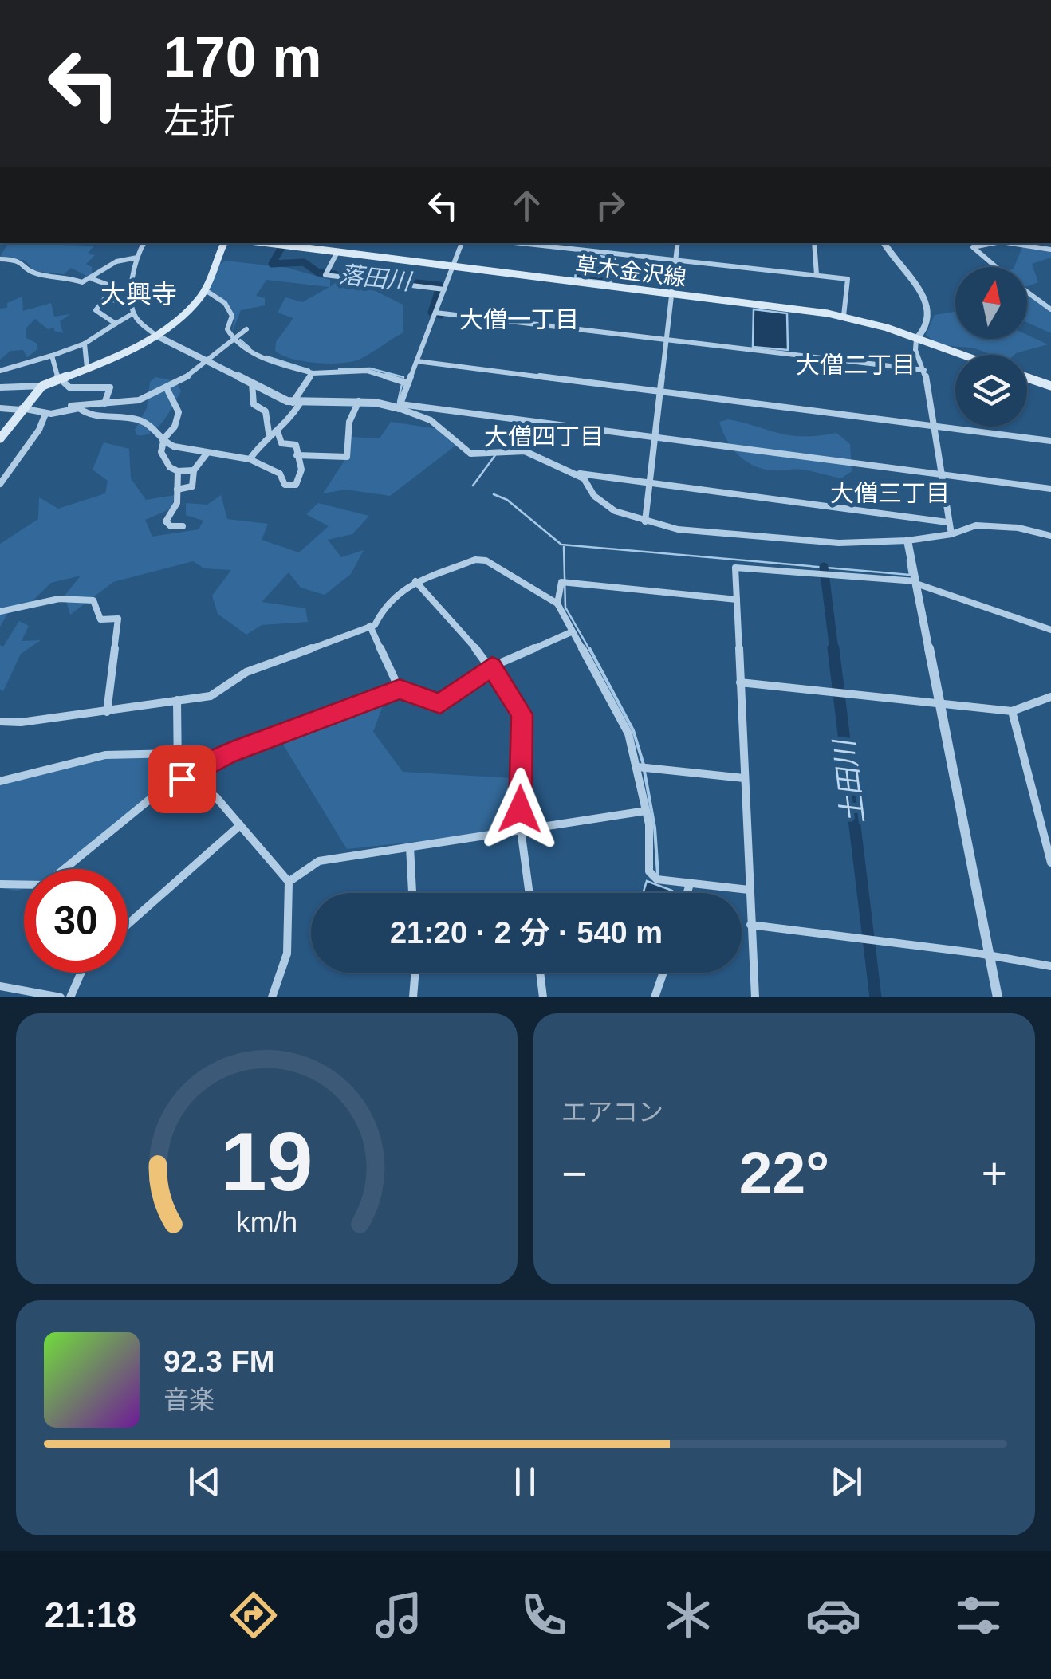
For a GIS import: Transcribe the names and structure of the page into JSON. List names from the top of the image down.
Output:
{
  "streets": {
    "main road": ["草木金沢線"]
  },
  "districts": [
    "大興寺",
    "大僧一丁目",
    "大僧二丁目",
    "大僧四丁目",
    "大僧三丁目"
  ],
  "water": ["落田川", "土田川"],
  "north": "top",
  "page": {
    "turn": ["170 m", "左折"],
    "limit": "30",
    "trip": "21:20 · 2 分 · 540 m",
    "tile": "エアコン",
    "heat": ["−", "22°", "+"],
    "song": ["92.3 FM", "音楽"],
    "tabs": "21:18",
    "gauge": ["19", "km/h"]
  }
}
